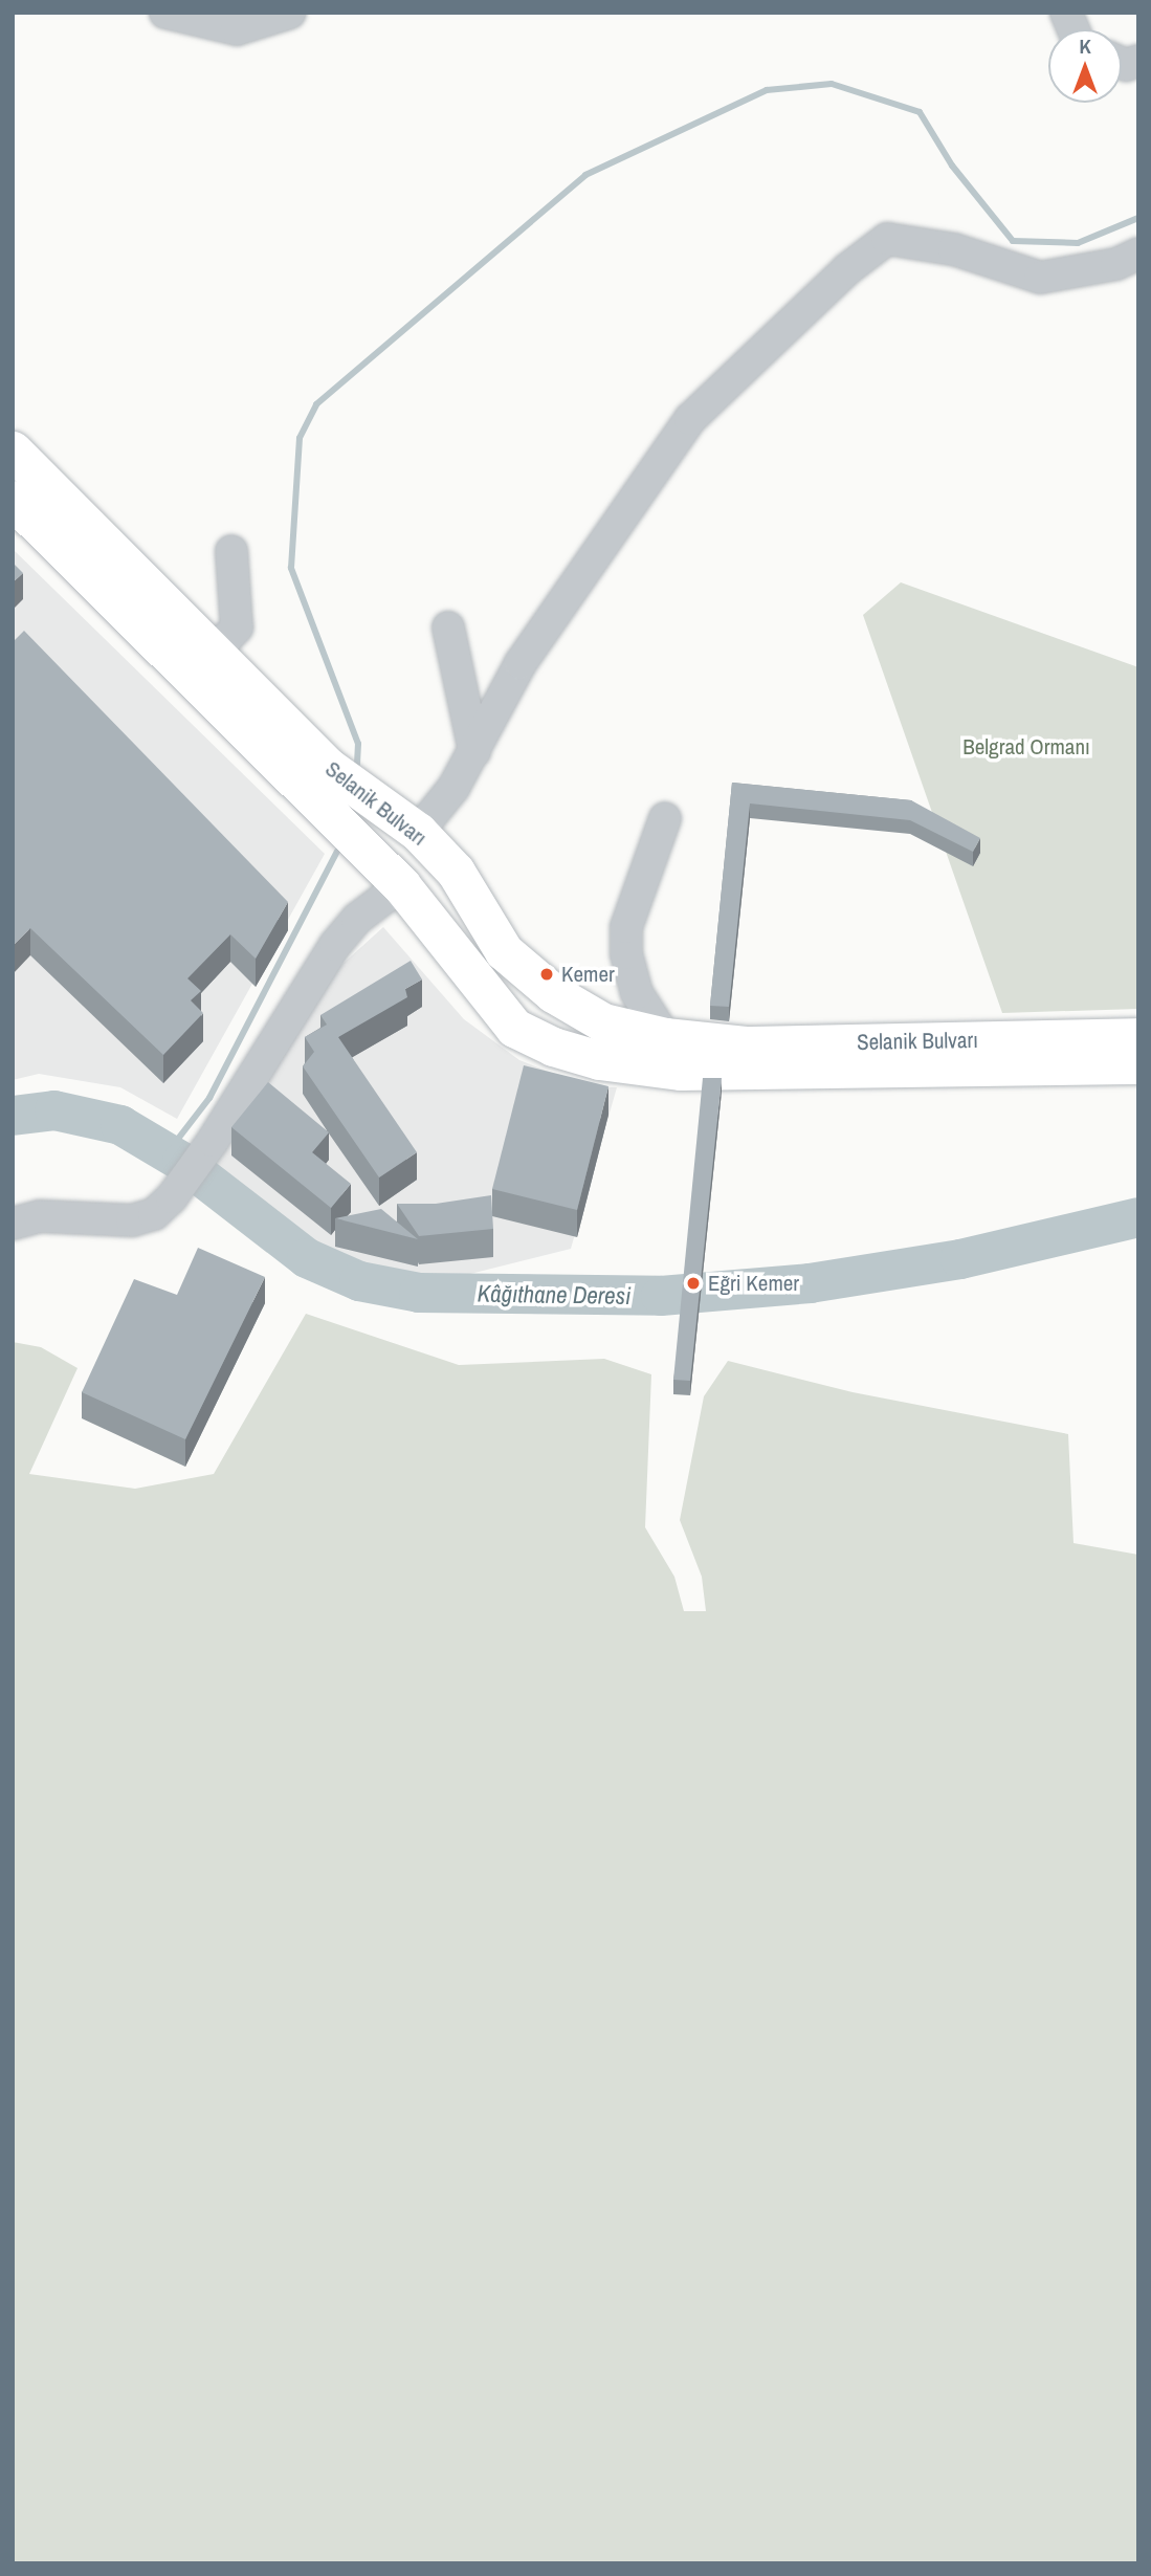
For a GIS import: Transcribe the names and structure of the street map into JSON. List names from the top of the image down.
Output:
{
  "streets": {
    "main road": ["Selanik Bulvarı"]
  },
  "water": ["Kâğıthane Deresi"],
  "parks": ["Belgrad Ormanı"],
  "places": ["Kemer", "Eğri Kemer"],
  "north": "top"
}
